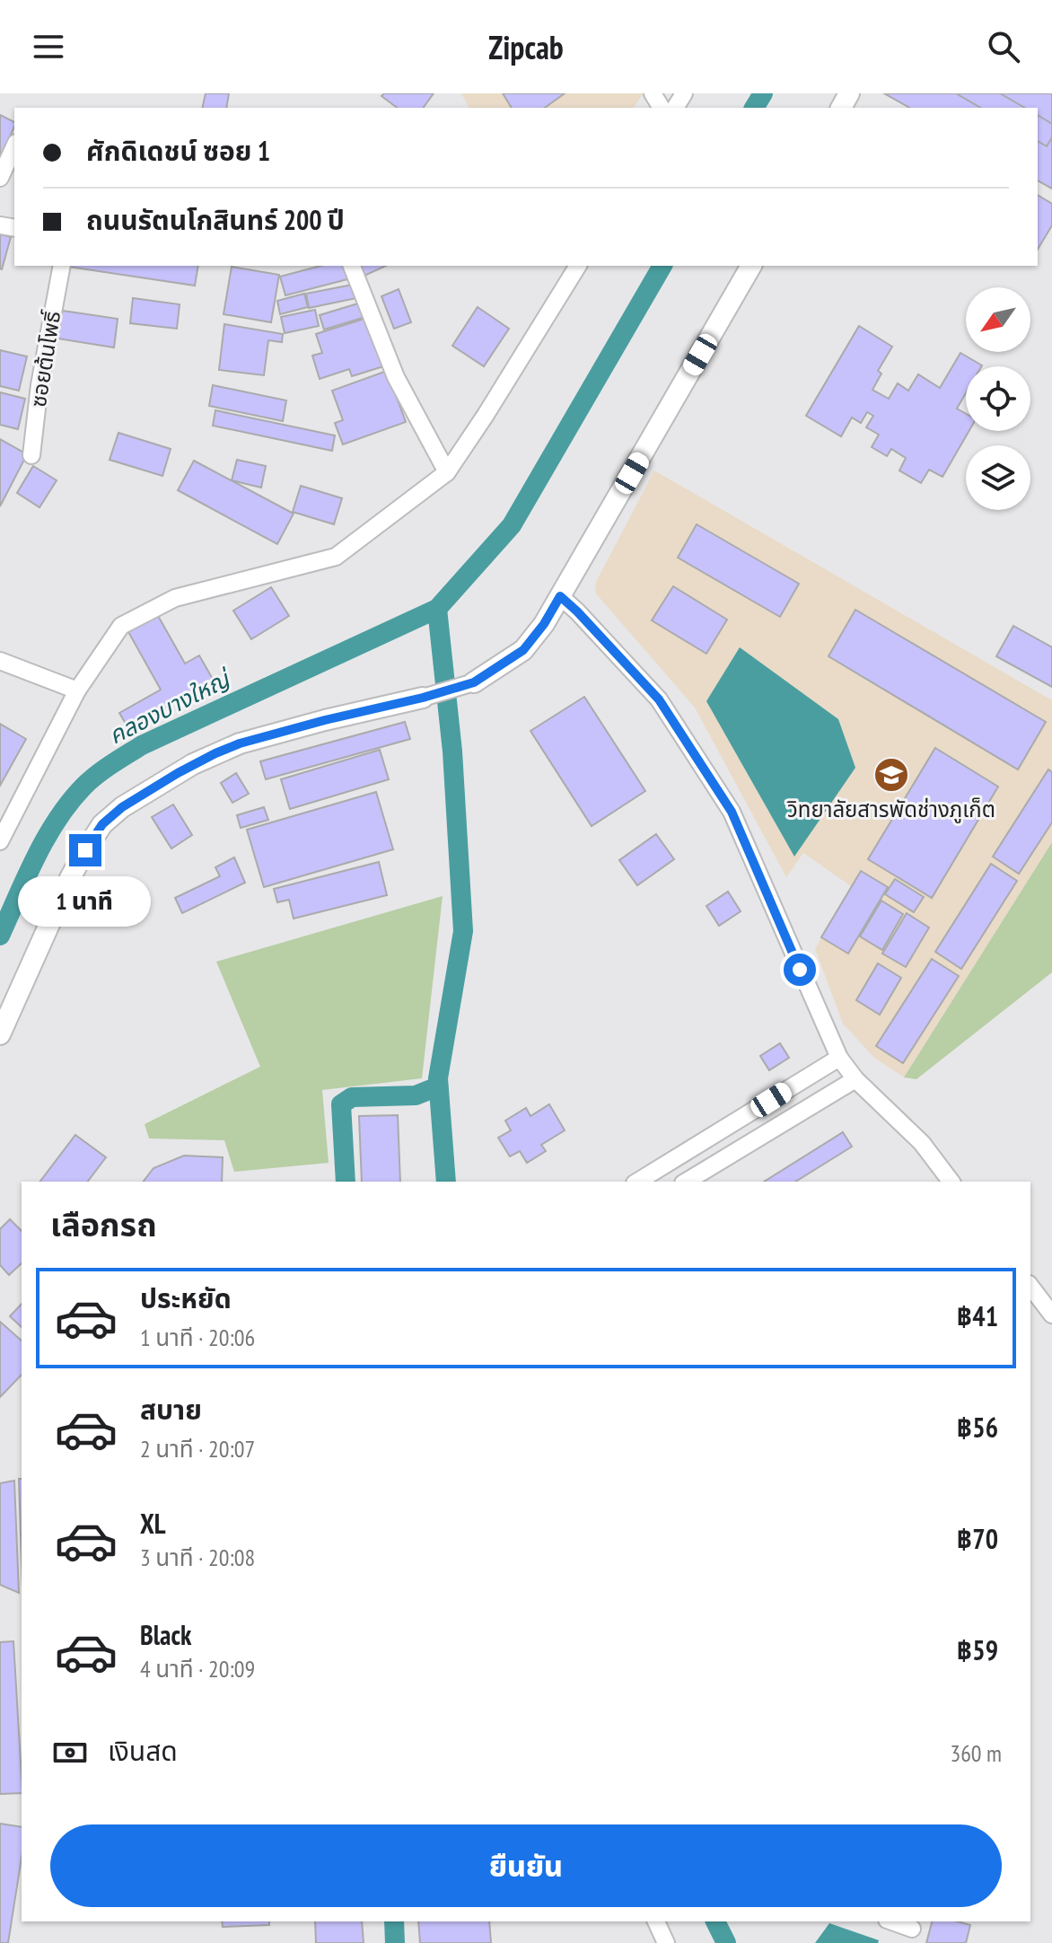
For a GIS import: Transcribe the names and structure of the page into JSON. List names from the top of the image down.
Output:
{
  "streets": {
    "street": ["ซอยต้นโพธิ์"]
  },
  "water": ["คลองบางใหญ่"],
  "places": {
    "school or university": ["วิทยาลัยสารพัดช่างภูเก็ต"]
  },
  "north": "bottom left",
  "page": {
    "header": "Zipcab",
    "banner": ["ศักดิเดชน์ ซอย 1", "ถนนรัตนโกสินทร์ 200 ปี"],
    "bubble": "1 นาที",
    "heading": "เลือกรถ",
    "list": [
      {
        "name": "ประหยัด",
        "note": "1 นาที · 20:06",
        "value": "฿41"
      },
      {
        "name": "สบาย",
        "note": "2 นาที · 20:07",
        "value": "฿56"
      },
      {
        "name": "XL",
        "note": "3 นาที · 20:08",
        "value": "฿70"
      },
      {
        "name": "Black",
        "note": "4 นาที · 20:09",
        "value": "฿59"
      }
    ],
    "pay": ["เงินสด", "360 m"],
    "buttons": "ยืนยัน"
  }
}
